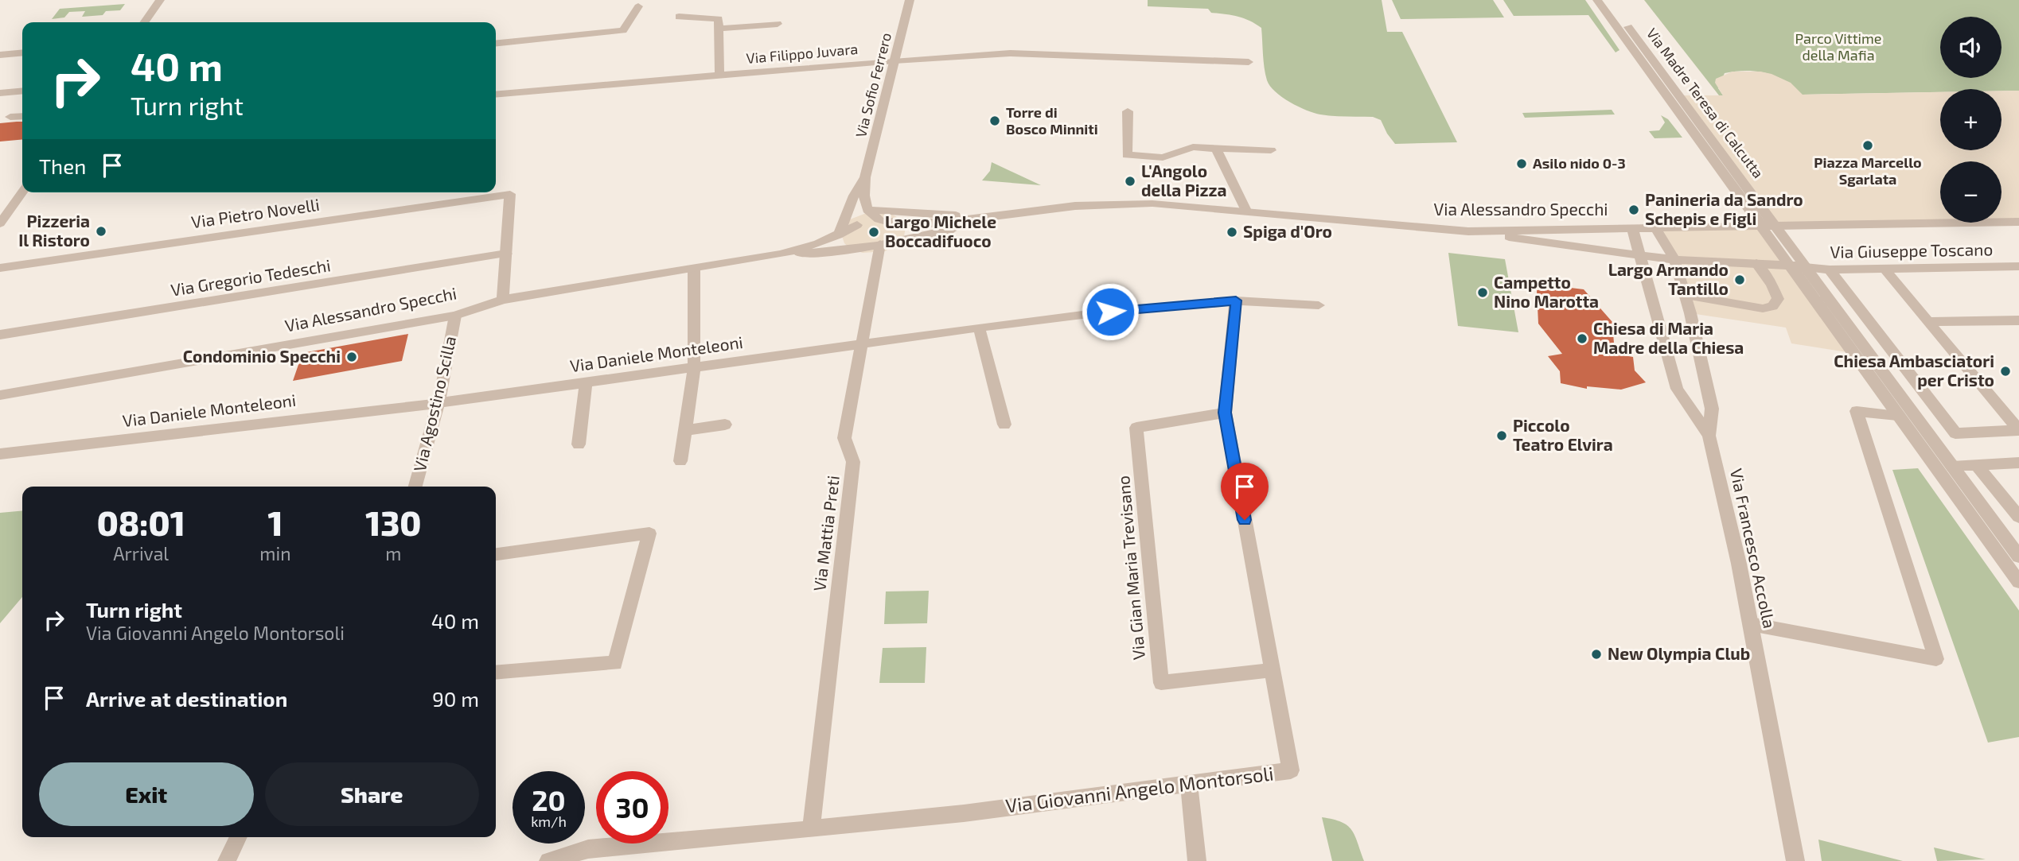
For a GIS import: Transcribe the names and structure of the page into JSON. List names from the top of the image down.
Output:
{
  "streets": {
    "street": [
      "Via Filippo Juvara",
      "Via Sofio Ferrero",
      "Via Madre Teresa di Calcutta",
      "Via Alessandro Specchi",
      "Via Pietro Novelli",
      "Via Giuseppe Toscano",
      "Via Gregorio Tedeschi",
      "Via Daniele Monteleoni",
      "Via Agostino Scilla",
      "Via Mattia Preti",
      "Via Francesco Accolla",
      "Via Gian Maria Trevisano",
      "Via Giovanni Angelo Montorsoli"
    ]
  },
  "crossings": [
    ["Via Filippo Juvara", "Via Sofio Ferrero"],
    ["Via Madre Teresa di Calcutta", "Via Alessandro Specchi"],
    ["Via Madre Teresa di Calcutta", "Via Giuseppe Toscano"],
    ["Via Alessandro Specchi", "Via Pietro Novelli"],
    ["Via Alessandro Specchi", "Via Giuseppe Toscano"],
    ["Via Alessandro Specchi", "Via Agostino Scilla"],
    ["Via Alessandro Specchi", "Via Francesco Accolla"],
    ["Via Pietro Novelli", "Via Gregorio Tedeschi"],
    ["Via Giuseppe Toscano", "Via Francesco Accolla"],
    ["Via Daniele Monteleoni", "Via Agostino Scilla"],
    ["Via Daniele Monteleoni", "Via Mattia Preti"],
    ["Via Daniele Monteleoni", "Via Giovanni Angelo Montorsoli"],
    ["Via Mattia Preti", "Via Giovanni Angelo Montorsoli"],
    ["Via Gian Maria Trevisano", "Via Giovanni Angelo Montorsoli"]
  ],
  "parks": ["Parco Vittime della Mafia"],
  "places": [
    "Torre di Bosco Minniti",
    "Piazza Marcello Sgarlata",
    "Asilo nido 0-3",
    "L'Angolo della Pizza",
    "Panineria da Sandro Schepis e Figli",
    "Pizzeria Il Ristoro",
    "Largo Michele Boccadifuoco",
    "Spiga d'Oro",
    "Largo Armando Tantillo",
    "Campetto Nino Marotta",
    "Chiesa di Maria Madre della Chiesa",
    "Condominio Specchi",
    "Chiesa Ambasciatori per Cristo",
    "Piccolo Teatro Elvira",
    "New Olympia Club"
  ],
  "page": {
    "map_buttons": ["+", "−"],
    "turn": ["40 m", "Turn right"],
    "then": "Then",
    "eta": [
      "08:01",
      "Arrival",
      "1",
      "min",
      "130",
      "m"
    ],
    "list": [
      {
        "name": "Turn right",
        "note": "Via Giovanni Angelo Montorsoli",
        "value": "40 m"
      },
      {
        "name": "Arrive at destination",
        "value": "90 m"
      }
    ],
    "buttons": ["Exit", "Share"],
    "speed": "20 km/h",
    "limit": "30"
  }
}
